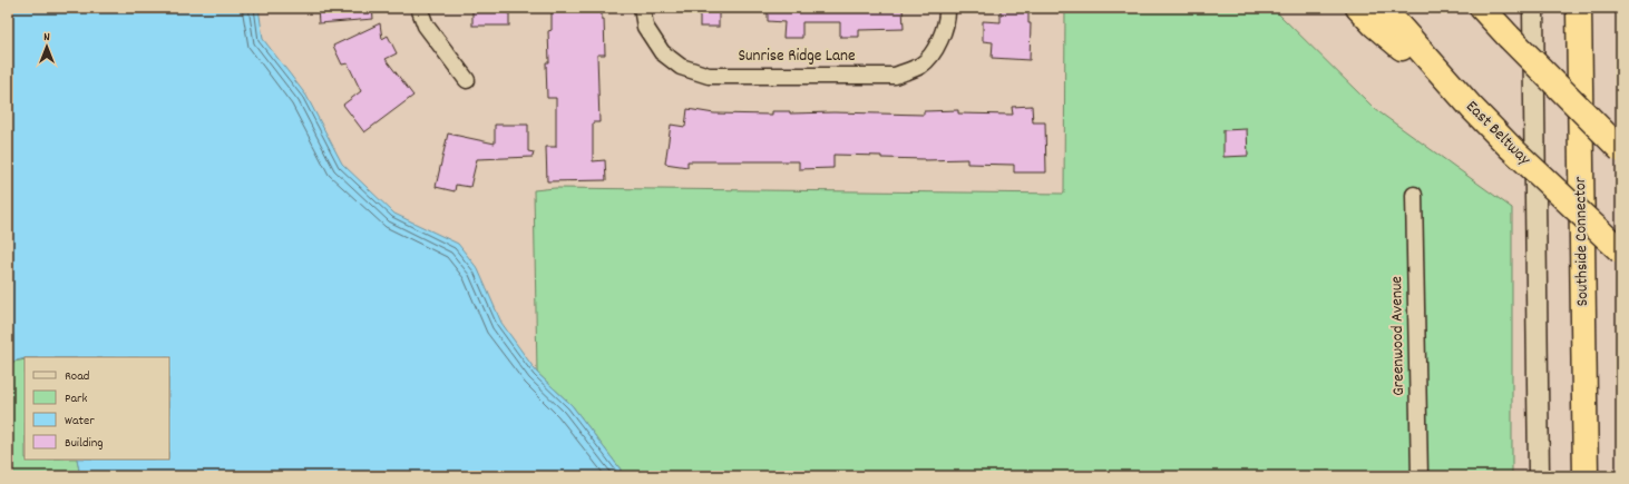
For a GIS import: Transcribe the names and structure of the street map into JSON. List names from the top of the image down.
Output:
{
  "streets": {
    "highway": ["East Beltway", "Southside Connector"],
    "street": ["Sunrise Ridge Lane", "Greenwood Avenue"]
  },
  "legend": [
    "Road",
    "Park",
    "Water",
    "Building"
  ],
  "north": "top"
}
